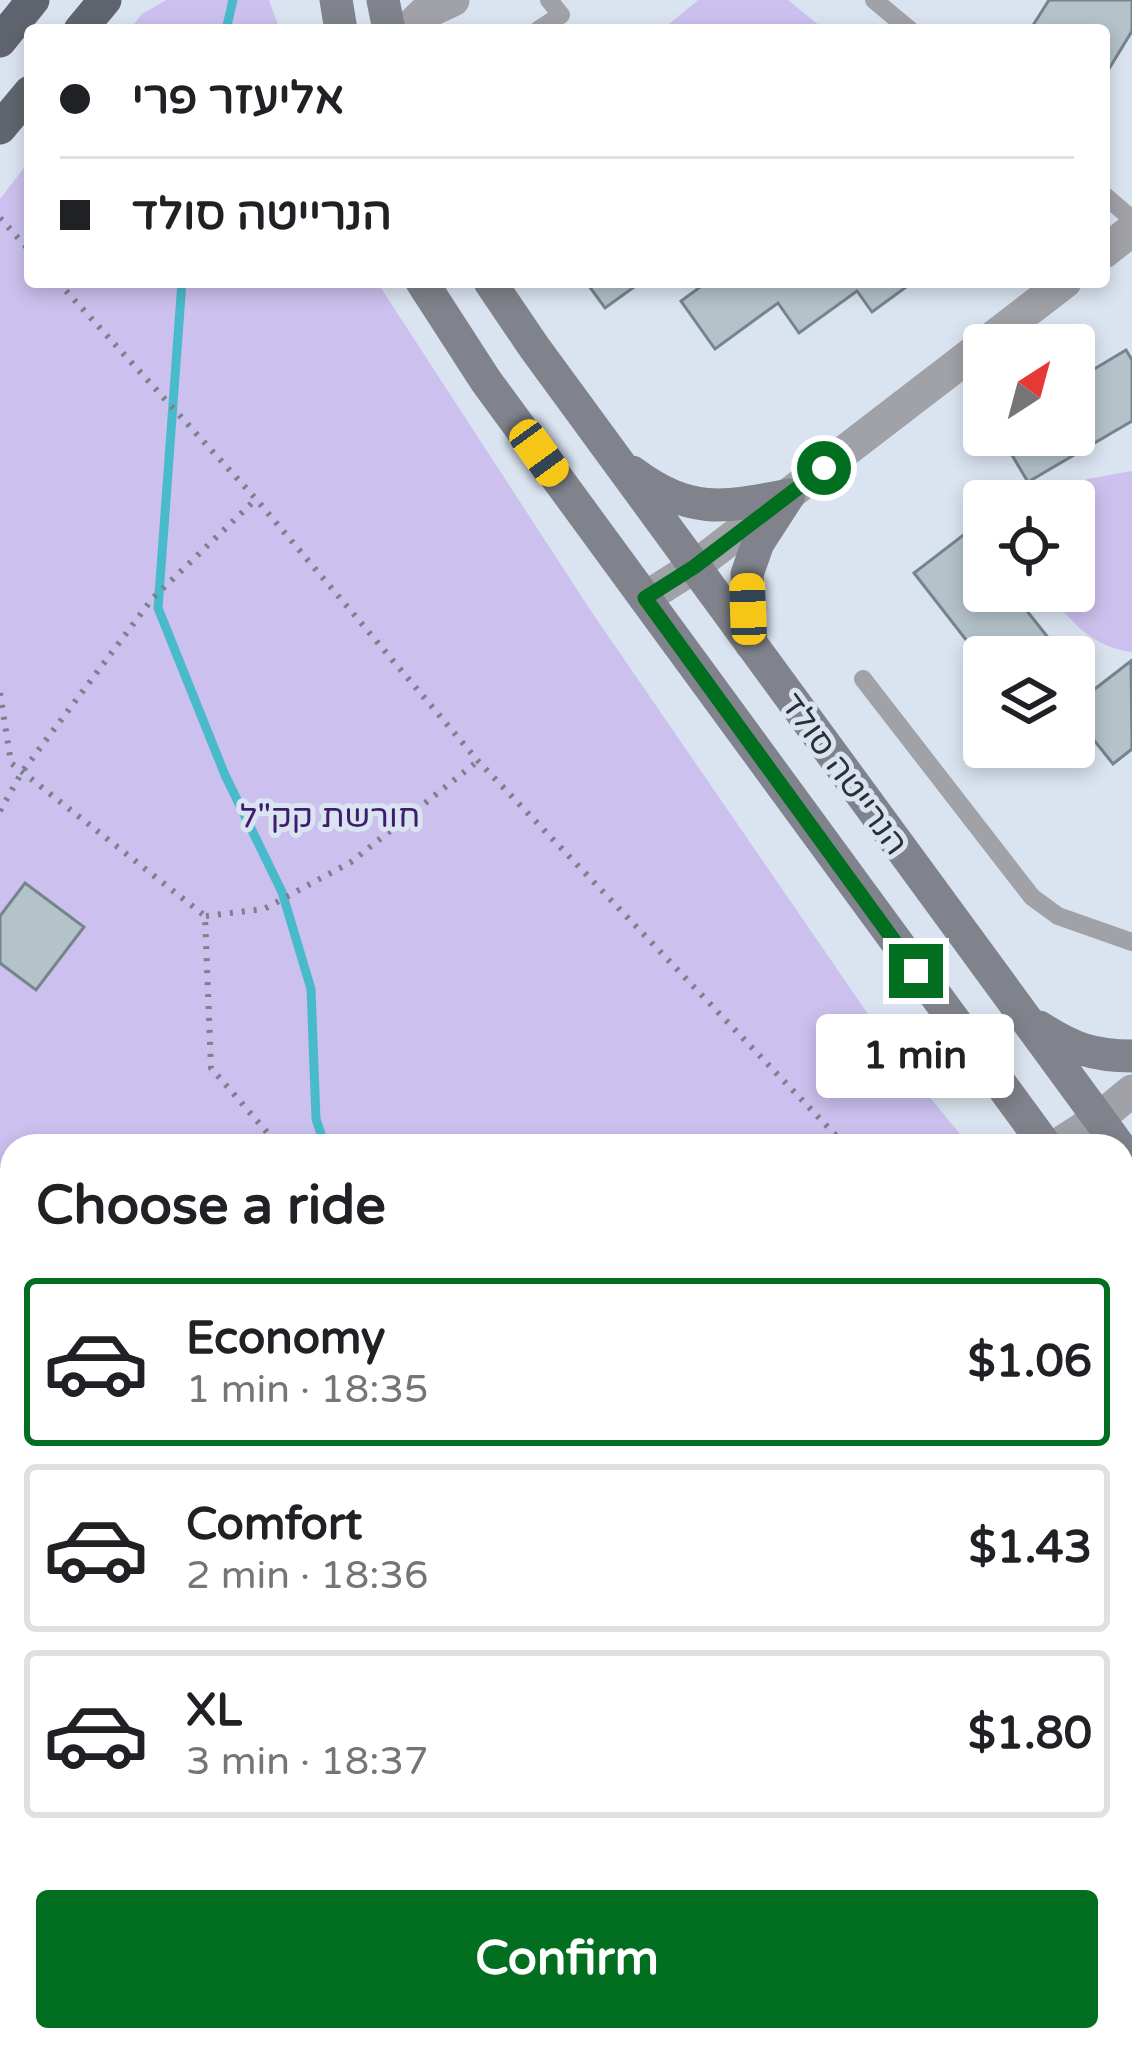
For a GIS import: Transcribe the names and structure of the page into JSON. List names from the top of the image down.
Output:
{
  "streets": {
    "main road": ["הנרייטה סולד"]
  },
  "parks": ["חורשת קק\"ל"],
  "north": "top right",
  "page": {
    "banner": ["אליעזר פרי", "הנרייטה סולד"],
    "bubble": "1 min",
    "heading": "Choose a ride",
    "list": [
      {
        "name": "Economy",
        "note": "1 min · 18:35",
        "value": "$1.06"
      },
      {
        "name": "Comfort",
        "note": "2 min · 18:36",
        "value": "$1.43"
      },
      {
        "name": "XL",
        "note": "3 min · 18:37",
        "value": "$1.80"
      }
    ],
    "buttons": "Confirm"
  }
}
